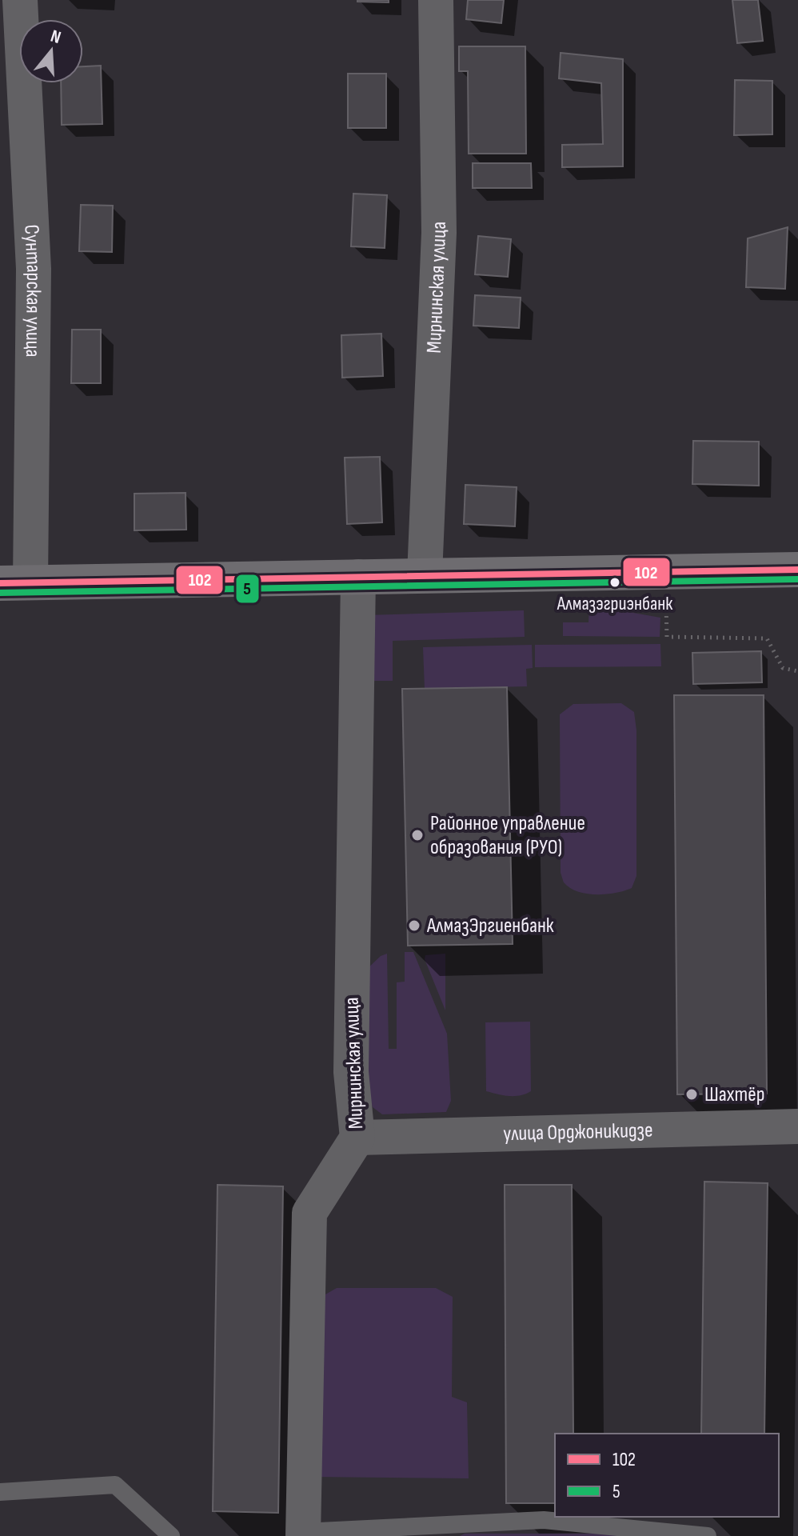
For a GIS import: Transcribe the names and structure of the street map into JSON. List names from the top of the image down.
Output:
{
  "streets": {
    "street": ["Мирнинская улица", "Сунтарская улица", "улица Орджоникидзе"]
  },
  "crossings": [
    ["Мирнинская улица", "улица Орджоникидзе"]
  ],
  "places": [
    "Алмазэгриэнбанк",
    "Районное управление образования (РУО)",
    "АлмазЭргиенбанк",
    "Шахтёр"
  ],
  "lines": ["transit line 102", "transit line 5"],
  "legend": ["102", "5"],
  "north": "top"
}
